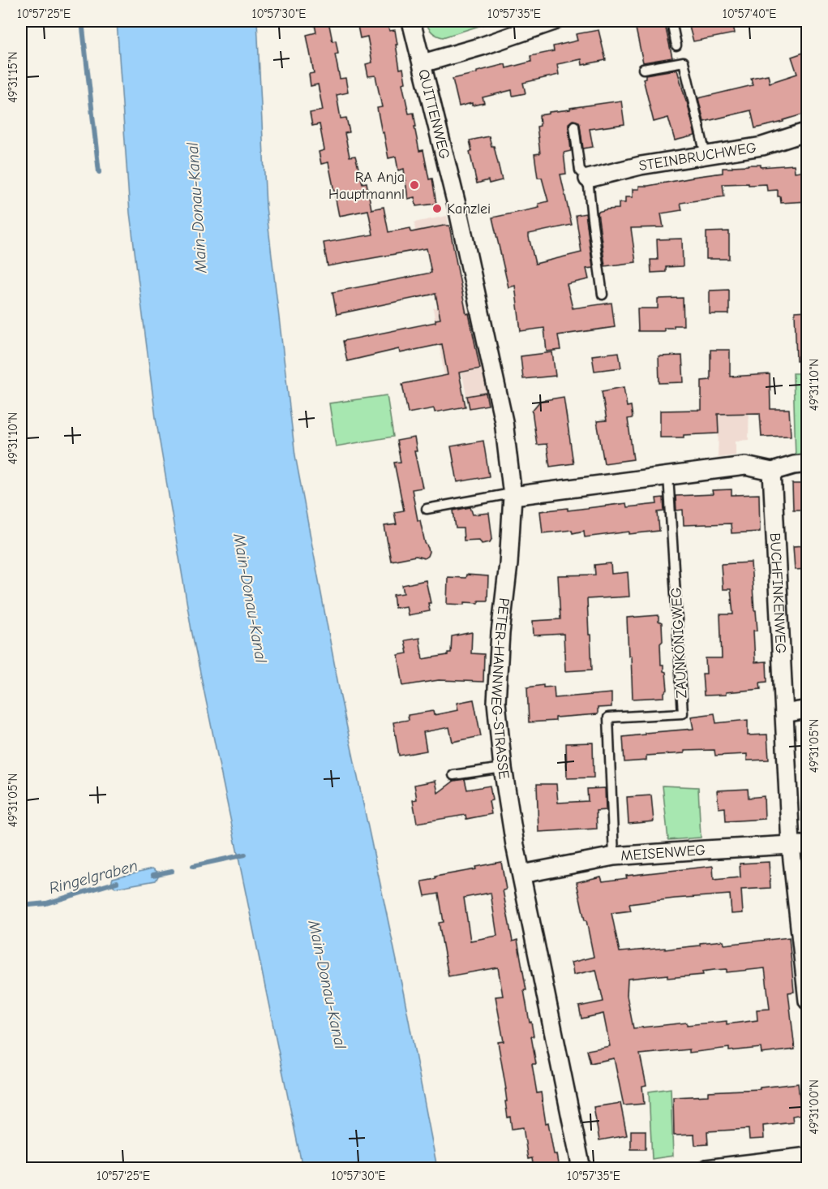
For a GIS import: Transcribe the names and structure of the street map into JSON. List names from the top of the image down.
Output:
{
  "streets": {
    "street": [
      "QUITTENWEG",
      "STEINBRUCHWEG",
      "BUCHFINKENWEG",
      "PETER-HANNWEG-STRASSE",
      "MEISENWEG"
    ],
    "lane": ["ZAUNKÖNIGWEG"]
  },
  "crossings": [
    ["QUITTENWEG", "PETER-HANNWEG-STRASSE"],
    ["BUCHFINKENWEG", "MEISENWEG"],
    ["ZAUNKÖNIGWEG", "MEISENWEG"],
    ["PETER-HANNWEG-STRASSE", "MEISENWEG"]
  ],
  "water": ["Main-Donau-Kanal", "Ringelgraben"],
  "places": ["RA Anja Hauptmannl", "Kanzlei"],
  "coordinates": [
    "10°57'25\"E",
    "10°57'30\"E",
    "10°57'35\"E",
    "10°57'40\"E",
    "49°31'15\"N",
    "49°31'10\"N",
    "49°31'05\"N",
    "49°31'00\"N"
  ]
}
